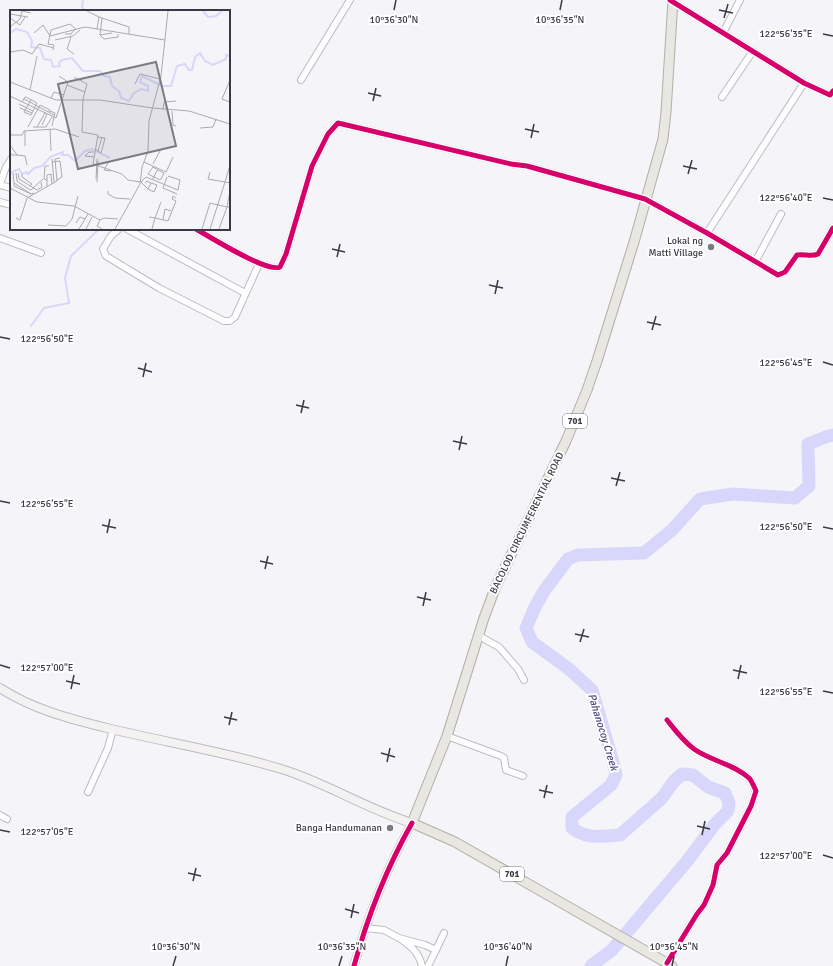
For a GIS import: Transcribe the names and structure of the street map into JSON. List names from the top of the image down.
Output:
{
  "streets": {
    "main road": ["701", "BACOLOD CIRCUMFERENTIAL ROAD"]
  },
  "crossings": [
    ["701", "BACOLOD CIRCUMFERENTIAL ROAD"]
  ],
  "water": ["Pahanocoy Creek"],
  "places": ["Lokal ng Matti Village", "Banga Handumanan"],
  "coordinates": [
    "10°36'30\"N",
    "10°36'35\"N",
    "122°56'35\"E",
    "122°56'40\"E",
    "122°56'50\"E",
    "122°56'45\"E",
    "122°56'55\"E",
    "122°57'00\"E",
    "122°57'05\"E",
    "10°36'40\"N",
    "10°36'45\"N"
  ]
}
